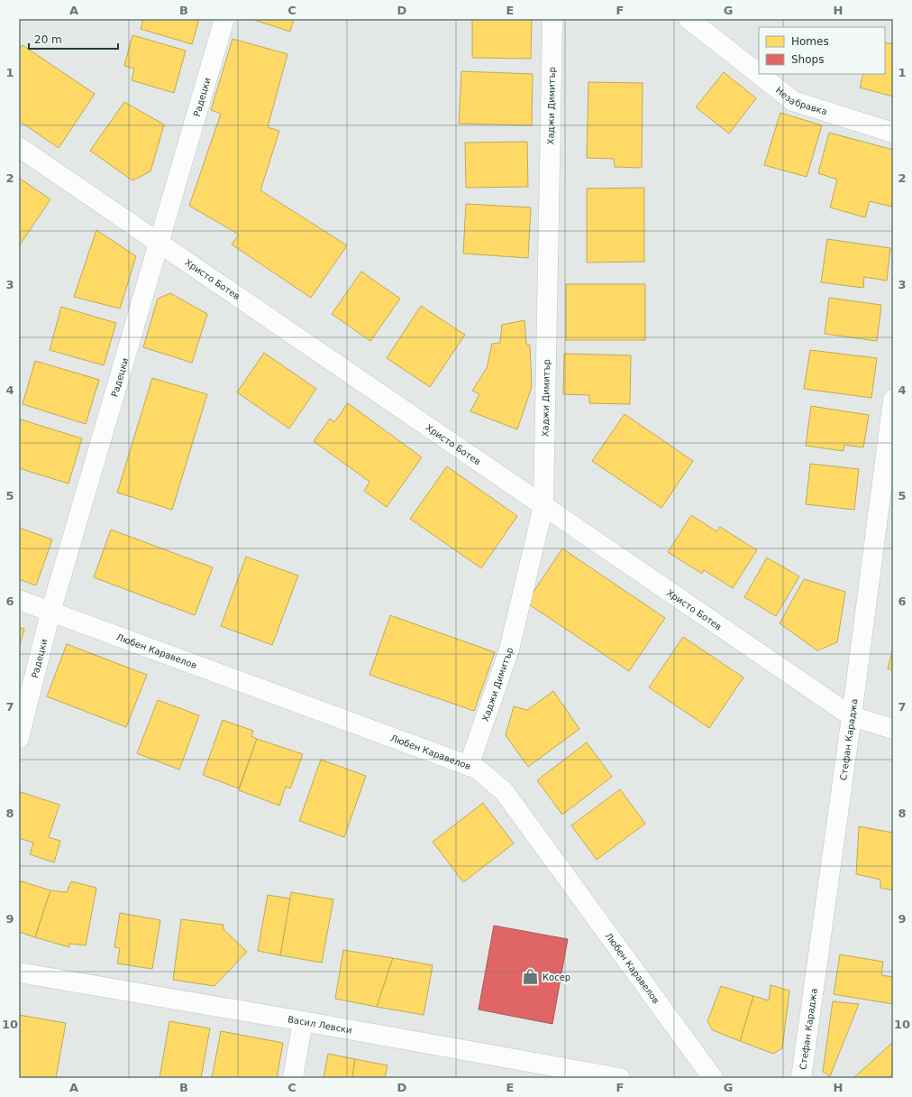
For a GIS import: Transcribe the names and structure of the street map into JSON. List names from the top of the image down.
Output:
{
  "streets": {
    "street": [
      "Радецки",
      "Незабравка",
      "Хаджи Димитър",
      "Христо Ботев",
      "Любен Каравелов",
      "Стефан Караджа",
      "Васил Левски"
    ]
  },
  "crossings": [
    ["Радецки", "Христо Ботев"],
    ["Радецки", "Любен Каравелов"],
    ["Хаджи Димитър", "Христо Ботев"],
    ["Хаджи Димитър", "Любен Каравелов"],
    ["Христо Ботев", "Стефан Караджа"]
  ],
  "places": {
    "shop": ["Косер"]
  },
  "legend": ["Homes", "Shops"],
  "scale_bar": "20 m",
  "grid": {
    "columns": [
      "A",
      "B",
      "C",
      "D",
      "E",
      "F",
      "G",
      "H"
    ],
    "rows": [
      "1",
      "2",
      "3",
      "4",
      "5",
      "6",
      "7",
      "8",
      "9",
      "10"
    ]
  }
}
